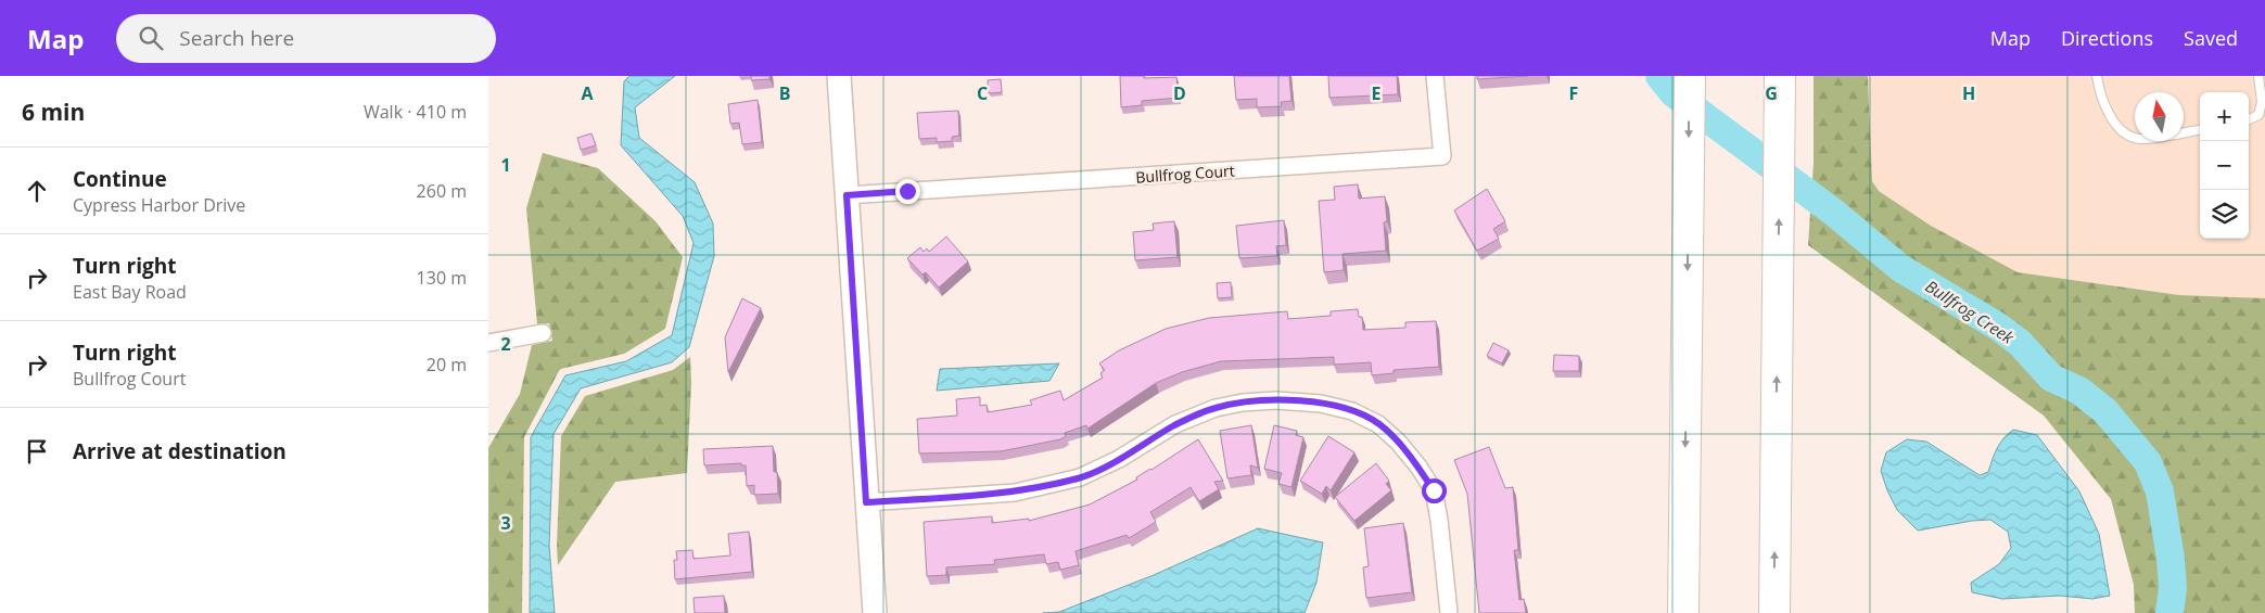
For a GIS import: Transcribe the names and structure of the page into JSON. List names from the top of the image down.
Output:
{
  "streets": {
    "street": ["Bullfrog Court"]
  },
  "water": ["Bullfrog Creek"],
  "north": "top",
  "page": {
    "header": "Map",
    "search": "Search here",
    "nav": ["Map", "Directions", "Saved"],
    "heading": ["6 min", "Walk · 410 m"],
    "map_buttons": ["+", "−"],
    "list": [
      ["Continue", "Cypress Harbor Drive", "260 m"],
      ["Turn right", "East Bay Road", "130 m"],
      ["Turn right", "Bullfrog Court", "20 m"],
      "Arrive at destination"
    ]
  },
  "grid": {
    "columns": [
      "A",
      "B",
      "C",
      "D",
      "E",
      "F",
      "G",
      "H"
    ],
    "rows": ["1", "2", "3"]
  }
}
